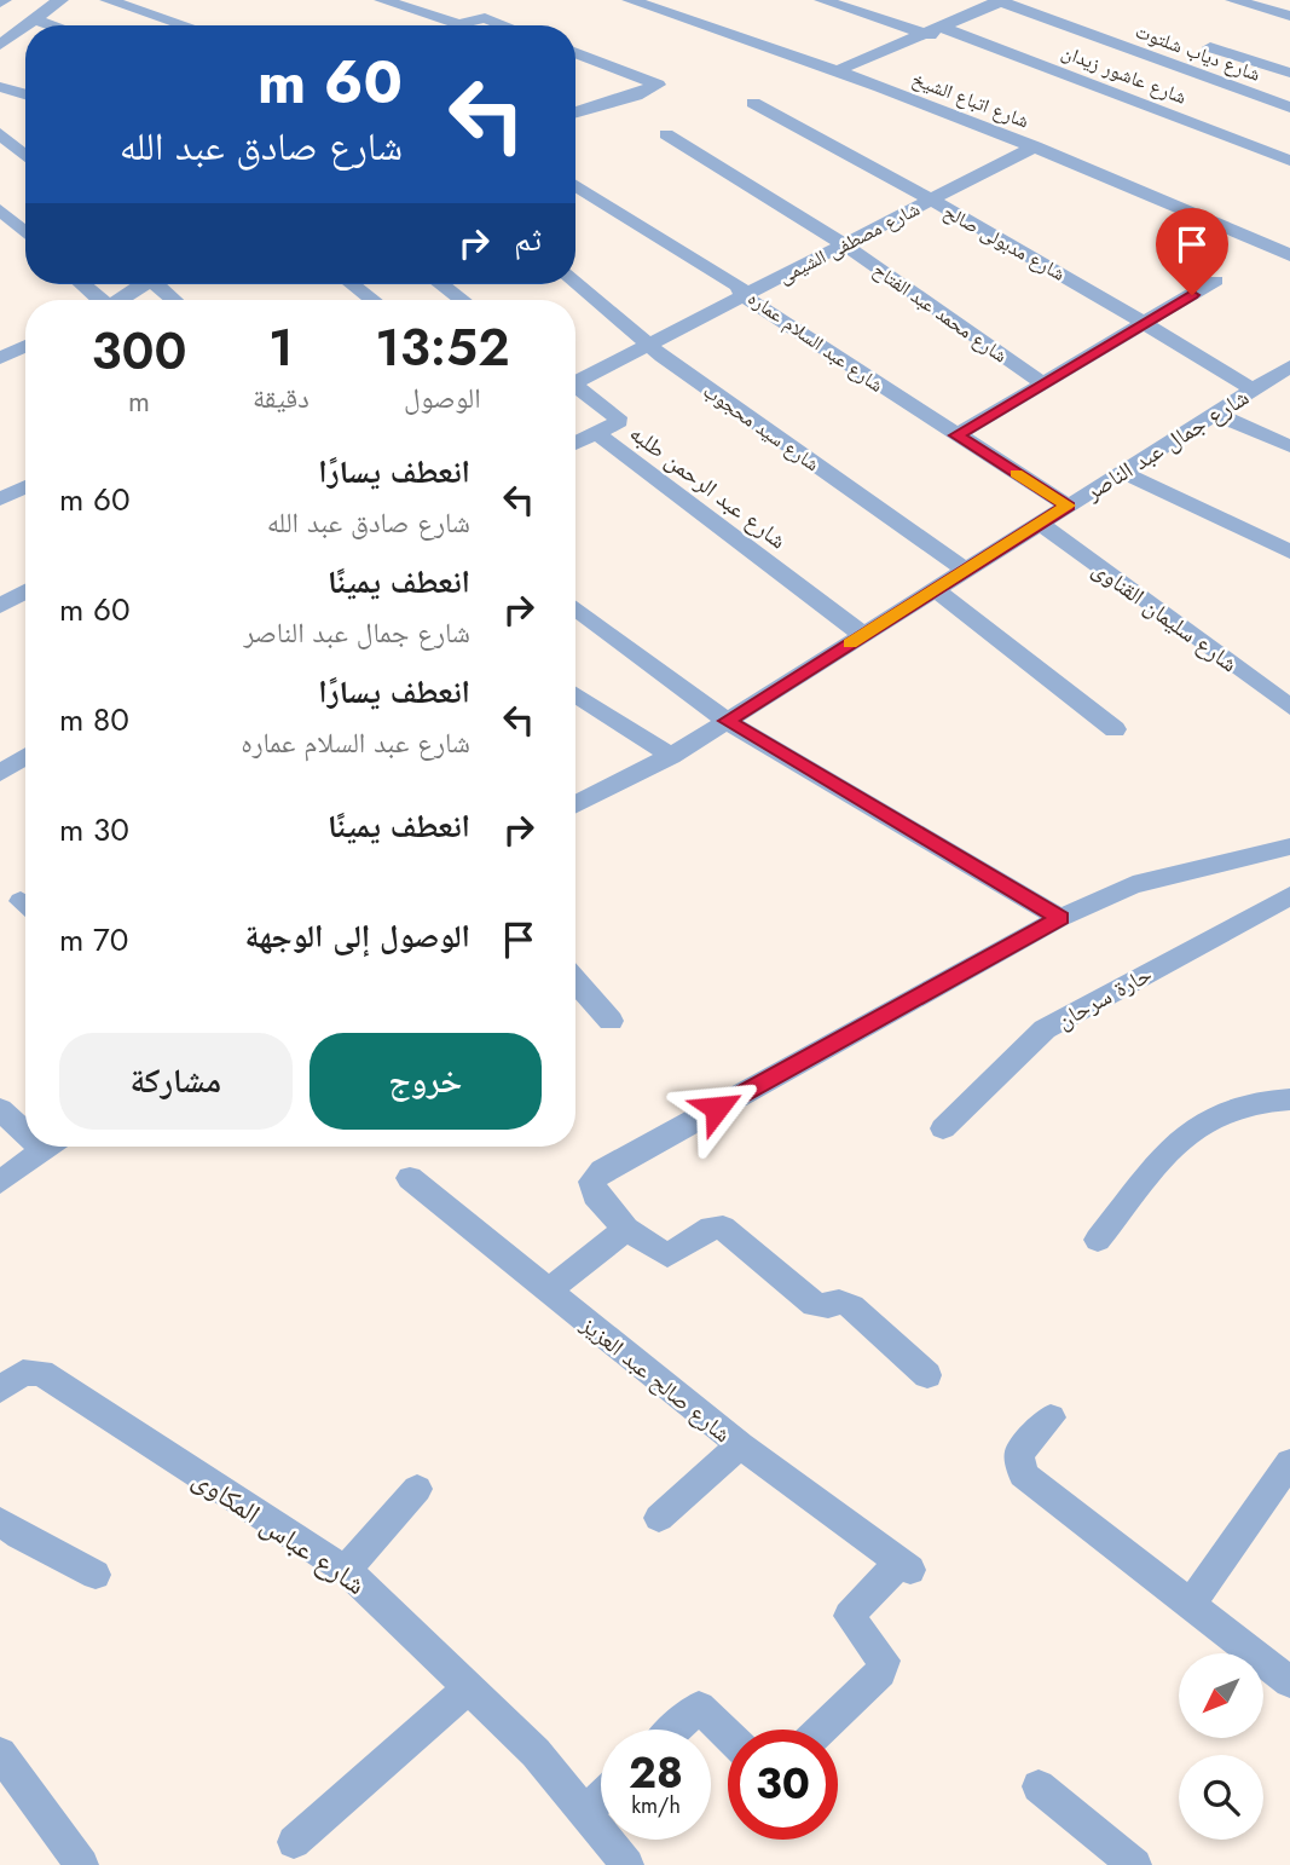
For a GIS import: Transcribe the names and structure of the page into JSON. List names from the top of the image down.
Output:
{
  "streets": {
    "street": [
      "شارع دياب شلتوت",
      "شارع عاشور زيدان",
      "شارع اتباع الشيخ",
      "شارع مصطفى الشيمى",
      "شارع مدبولى صالح",
      "شارع محمد عبد الفتاح",
      "شارع عبد السلام عماره",
      "شارع سيد محجوب",
      "شارع جمال عبد الناصر",
      "شارع عبد الرحمن طلبه",
      "شارع سليمان القناوى",
      "حارة سرحان",
      "شارع صالح عبد العزيز",
      "شارع عباس المكاوى"
    ]
  },
  "crossings": [
    ["شارع اتباع الشيخ", "شارع مصطفى الشيمى"],
    ["شارع مصطفى الشيمى", "شارع مدبولى صالح"],
    ["شارع مصطفى الشيمى", "شارع محمد عبد الفتاح"],
    ["شارع مصطفى الشيمى", "شارع عبد السلام عماره"],
    ["شارع مصطفى الشيمى", "شارع سيد محجوب"],
    ["شارع مدبولى صالح", "شارع جمال عبد الناصر"],
    ["شارع عبد السلام عماره", "شارع جمال عبد الناصر"],
    ["شارع سيد محجوب", "شارع جمال عبد الناصر"],
    ["شارع جمال عبد الناصر", "شارع عبد الرحمن طلبه"],
    ["شارع جمال عبد الناصر", "شارع سليمان القناوى"]
  ],
  "north": "bottom left",
  "page": {
    "turn": ["60 m", "شارع صادق عبد الله"],
    "then": "ثم",
    "eta": [
      "13:52",
      "الوصول",
      "1",
      "دقيقة",
      "300",
      "m"
    ],
    "list": [
      {
        "name": "انعطف يسارًا",
        "note": "شارع صادق عبد الله",
        "value": "60 m"
      },
      {
        "name": "انعطف يمينًا",
        "note": "شارع جمال عبد الناصر",
        "value": "60 m"
      },
      {
        "name": "انعطف يسارًا",
        "note": "شارع عبد السلام عماره",
        "value": "80 m"
      },
      {
        "name": "انعطف يمينًا",
        "value": "30 m"
      },
      {
        "name": "الوصول إلى الوجهة",
        "value": "70 m"
      }
    ],
    "buttons": ["خروج", "مشاركة"],
    "speed": "28 km/h",
    "limit": "30"
  }
}
